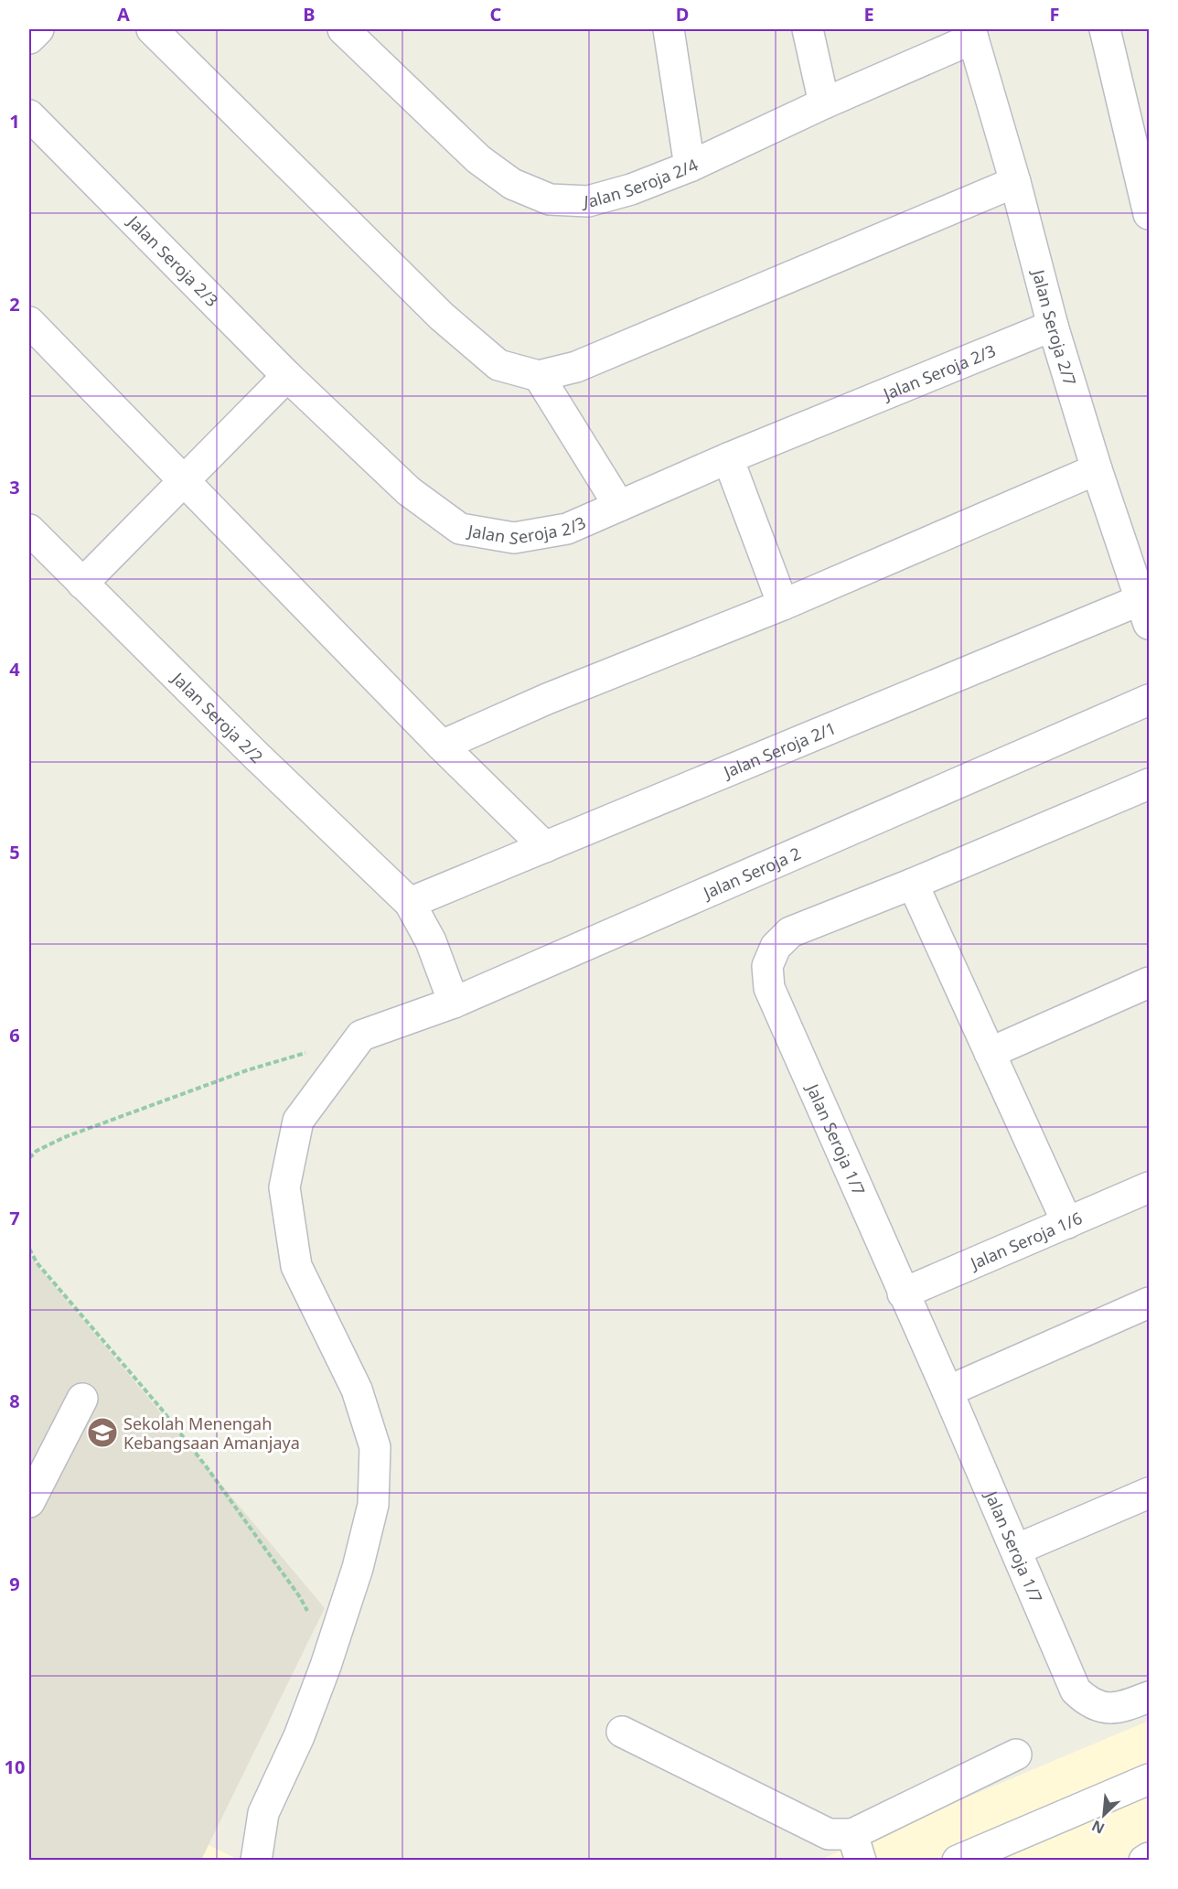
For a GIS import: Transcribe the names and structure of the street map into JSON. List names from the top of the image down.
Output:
{
  "streets": {
    "street": [
      "Jalan Seroja 2/4",
      "Jalan Seroja 2/3",
      "Jalan Seroja 2/7",
      "Jalan Seroja 2/2",
      "Jalan Seroja 2/1",
      "Jalan Seroja 2",
      "Jalan Seroja 1/7",
      "Jalan Seroja 1/6"
    ]
  },
  "crossings": [
    ["Jalan Seroja 2/4", "Jalan Seroja 2/7"],
    ["Jalan Seroja 2/3", "Jalan Seroja 2/7"],
    ["Jalan Seroja 2/7", "Jalan Seroja 2/1"],
    ["Jalan Seroja 2/2", "Jalan Seroja 2/1"],
    ["Jalan Seroja 1/7", "Jalan Seroja 1/6"]
  ],
  "places": {
    "school or university": ["Sekolah Menengah Kebangsaan Amanjaya"]
  },
  "north": "bottom left",
  "grid": {
    "columns": [
      "A",
      "B",
      "C",
      "D",
      "E",
      "F"
    ],
    "rows": [
      "1",
      "2",
      "3",
      "4",
      "5",
      "6",
      "7",
      "8",
      "9",
      "10"
    ]
  }
}
